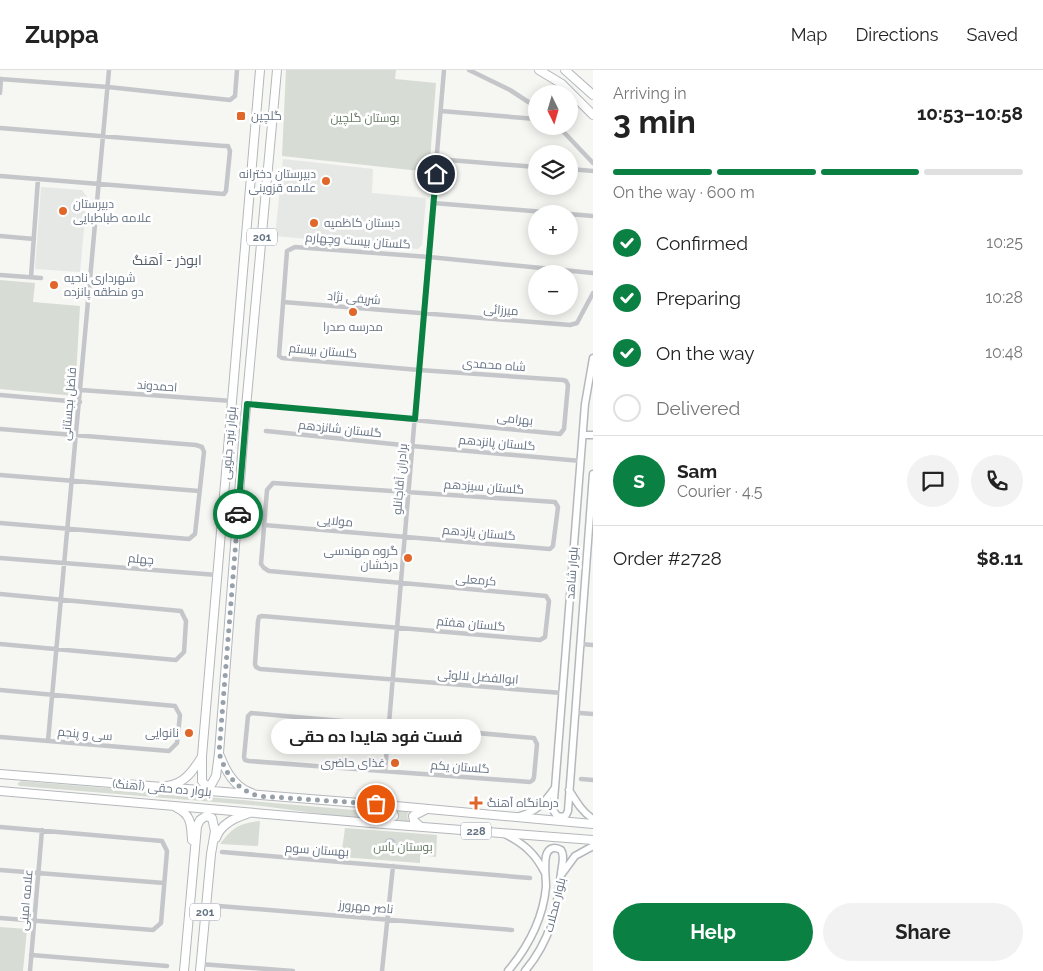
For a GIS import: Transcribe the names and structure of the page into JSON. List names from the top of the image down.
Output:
{
  "streets": {
    "main road": [
      "201",
      "بلوار نبرد جنوبی",
      "بلوار شاهد",
      "بلوار ده حقی (آهنگ)",
      "228",
      "بلوار محلات"
    ],
    "street": [
      "گلستان بیست وچهارم",
      "شریفی نژاد",
      "میرزائی",
      "گلستان بیستم",
      "شاه محمدی",
      "احمدوند",
      "فاضل بجستانی",
      "بهرامی",
      "گلستان شانزدهم",
      "گلستان پانزدهم",
      "برادران آقاجانلو",
      "گلستان سیزدهم",
      "مولایی",
      "گلستان یازدهم",
      "چهلم",
      "کرمعلی",
      "گلستان هفتم",
      "ابوالفضل لالوئی",
      "سی و پنجم",
      "گلستان یکم",
      "بهستان سوم",
      "علامه امینی",
      "ناصر مهرورز"
    ]
  },
  "crossings": [
    ["201", "بلوار نبرد جنوبی"],
    ["گلستان بیست وچهارم", "شریفی نژاد"],
    ["گلستان بیست وچهارم", "گلستان بیستم"],
    ["گلستان بیست وچهارم", "برادران آقاجانلو"],
    ["شریفی نژاد", "میرزائی"],
    ["شریفی نژاد", "گلستان بیستم"],
    ["شریفی نژاد", "برادران آقاجانلو"],
    ["میرزائی", "برادران آقاجانلو"],
    ["گلستان بیستم", "شاه محمدی"],
    ["گلستان بیستم", "برادران آقاجانلو"],
    ["شاه محمدی", "بهرامی"],
    ["شاه محمدی", "برادران آقاجانلو"],
    ["احمدوند", "فاضل بجستانی"],
    ["احمدوند", "بلوار نبرد جنوبی"],
    ["فاضل بجستانی", "چهلم"],
    ["فاضل بجستانی", "سی و پنجم"],
    ["بهرامی", "برادران آقاجانلو"],
    ["گلستان شانزدهم", "گلستان پانزدهم"],
    ["گلستان شانزدهم", "برادران آقاجانلو"],
    ["بلوار نبرد جنوبی", "چهلم"],
    ["گلستان پانزدهم", "برادران آقاجانلو"],
    ["گلستان پانزدهم", "بلوار شاهد"],
    ["برادران آقاجانلو", "گلستان سیزدهم"],
    ["برادران آقاجانلو", "مولایی"],
    ["برادران آقاجانلو", "گلستان یازدهم"],
    ["برادران آقاجانلو", "کرمعلی"],
    ["برادران آقاجانلو", "گلستان هفتم"],
    ["برادران آقاجانلو", "ابوالفضل لالوئی"],
    ["برادران آقاجانلو", "گلستان یکم"],
    ["گلستان سیزدهم", "مولایی"],
    ["گلستان سیزدهم", "گلستان یازدهم"],
    ["گلستان سیزدهم", "کرمعلی"],
    ["مولایی", "گلستان یازدهم"],
    ["مولایی", "کرمعلی"],
    ["بلوار شاهد", "ابوالفضل لالوئی"],
    ["کرمعلی", "گلستان هفتم"],
    ["گلستان هفتم", "ابوالفضل لالوئی"],
    ["بلوار ده حقی (آهنگ)", "بلوار محلات"]
  ],
  "districts": ["ابوذر - آهنگ"],
  "parks": ["بوستان گلچین", "بوستان یاس"],
  "places": {
    "transit": ["گلچین"],
    "other": [
      "دبیرستان دخترانه علامه قزوینی",
      "دبیرستان علامه طباطبایی",
      "دبستان کاظمیه",
      "شهرداری ناحیه دو منطقه پانزده",
      "مدرسه صدرا",
      "گروه مهندسی درخشان",
      "نانوایی",
      "غذای حاضری",
      "فست فود هایدا ده حقی"
    ],
    "health": ["درمانگاه آهنگ"]
  },
  "north": "bottom",
  "page": {
    "header": "Zuppa",
    "nav": ["Map", "Directions", "Saved"],
    "heading": ["3 min", "Arriving in", "10:53–10:58"],
    "panel": [
      "Sam",
      "Courier · 4.5",
      "Order #2728",
      "$8.11"
    ],
    "map_buttons": ["+", "−"],
    "bar": "On the way · 600 m",
    "list": [
      ["Confirmed", "10:25"],
      ["Preparing", "10:28"],
      ["On the way", "10:48"],
      "Delivered"
    ],
    "round": "S",
    "bubble": "فست فود هایدا ده حقی",
    "buttons": ["Help", "Share"]
  }
}
